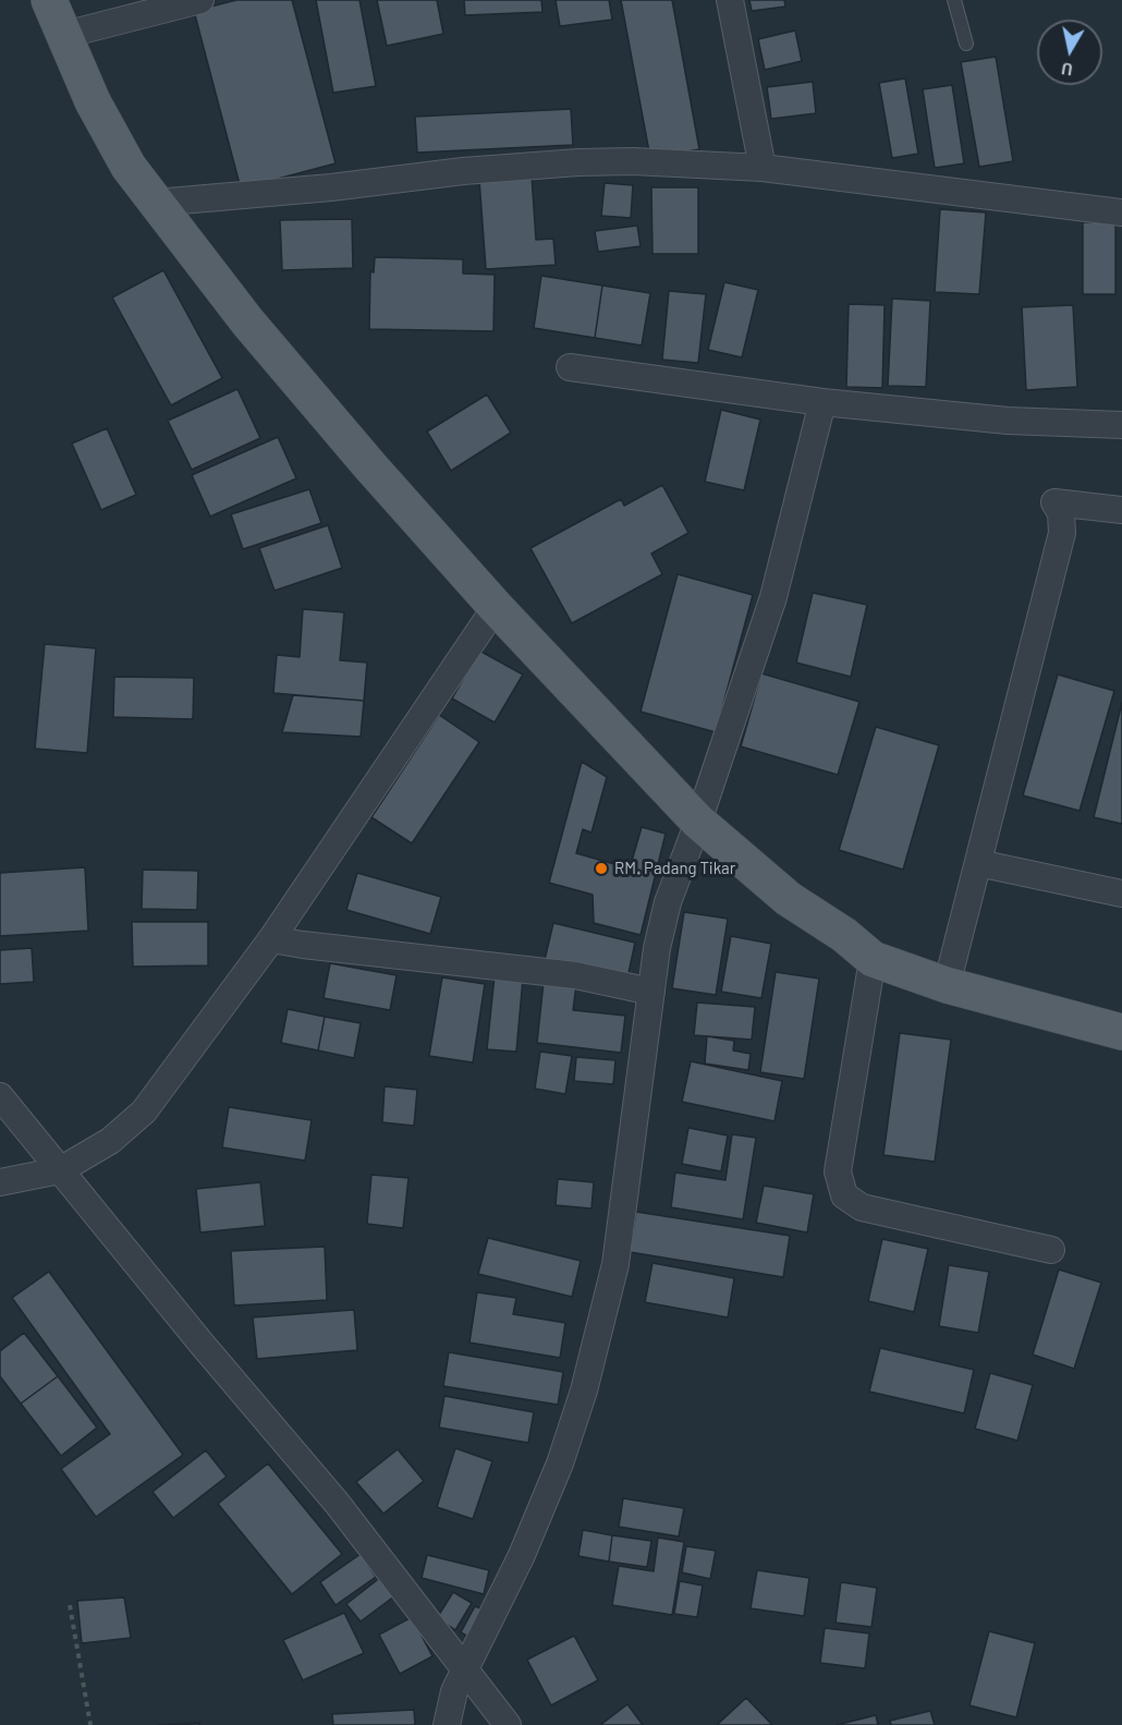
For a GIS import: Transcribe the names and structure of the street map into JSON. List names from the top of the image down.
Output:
{
  "places": ["RM. Padang Tikar"],
  "north": "bottom"
}
